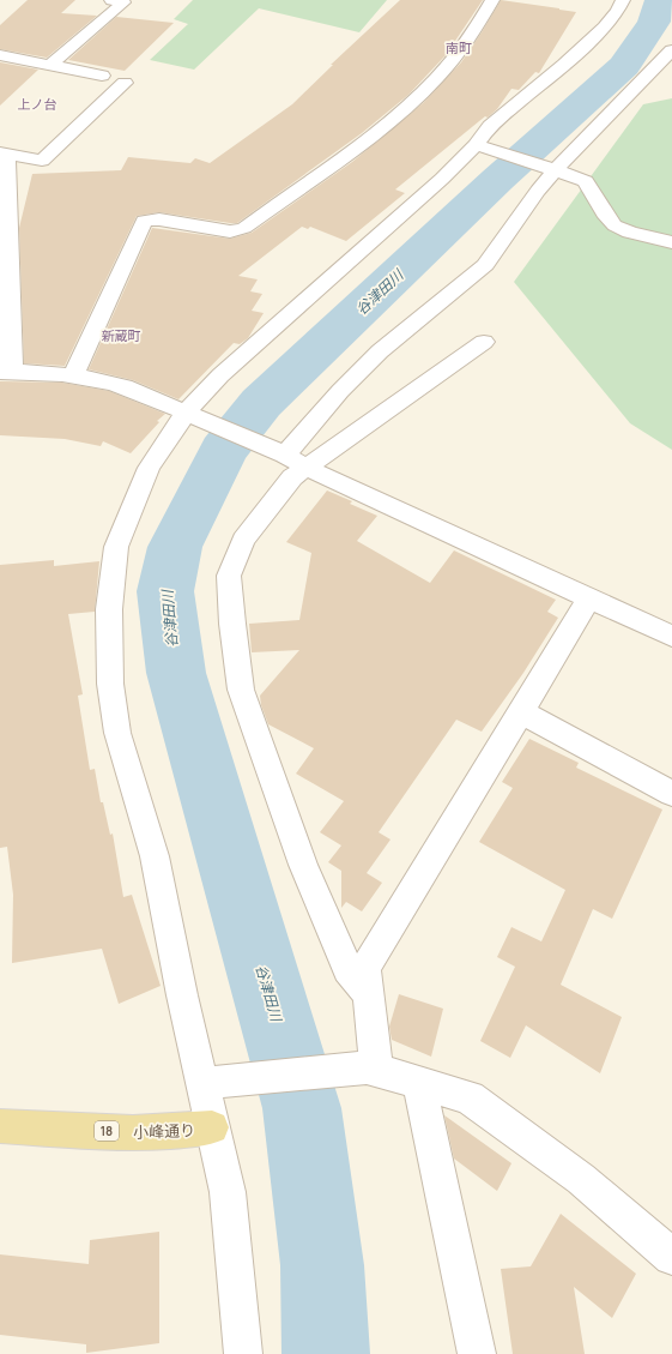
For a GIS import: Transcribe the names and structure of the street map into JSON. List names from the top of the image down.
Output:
{
  "streets": {
    "main road": ["18", "小峰通り"]
  },
  "districts": ["南町", "上ノ台", "新蔵町"],
  "water": ["谷津田川"]
}
